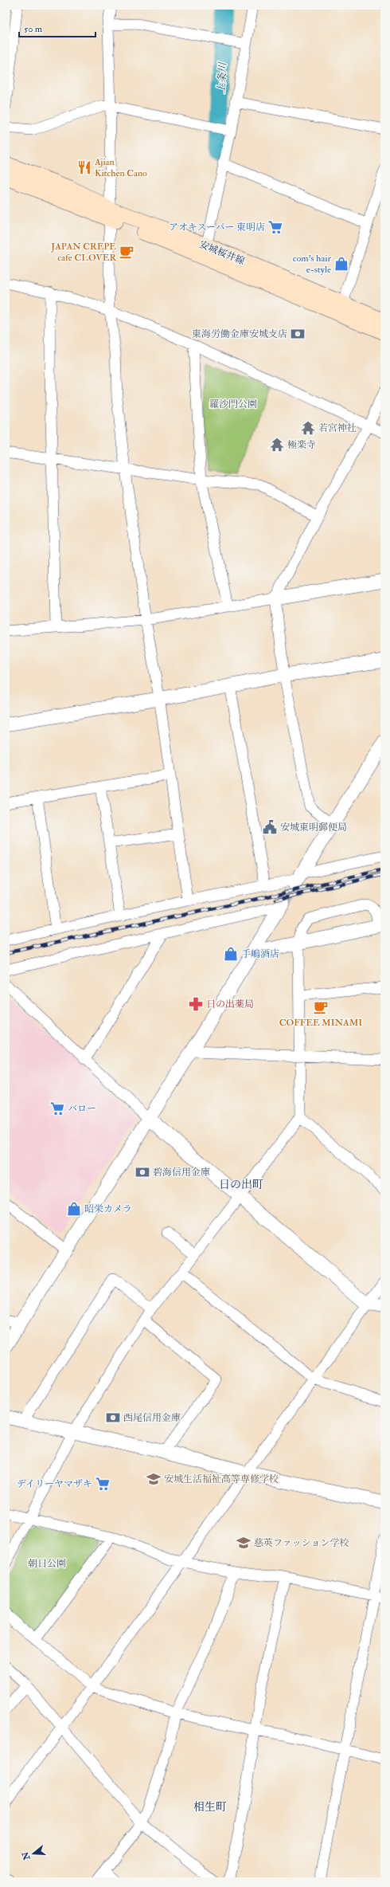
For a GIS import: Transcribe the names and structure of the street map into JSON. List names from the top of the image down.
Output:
{
  "streets": {
    "main road": ["安城桜井線"]
  },
  "districts": ["日の出町", "相生町"],
  "water": ["上条川"],
  "parks": ["羅沙門公園", "朝日公園"],
  "places": {
    "restaurant": ["Ajian Kitchen Cano"],
    "supermarket": ["アオキスーパー 東明店", "バロー", "デイリーヤマザキ"],
    "cafe": ["JAPAN CREPE cafe CLOVER", "COFFEE MINAMI"],
    "shop": ["com's hair e-style", "手嶋酒店", "昭栄カメラ"],
    "bank": ["東海労働金庫安城支店", "碧海信用金庫", "西尾信用金庫"],
    "temple": ["若宮神社", "極楽寺"],
    "public building": ["安城東明郵便局"],
    "pharmacy": ["日の出薬局"],
    "school or university": ["安城生活福祉高等専修学校", "慈英ファッション学校"]
  },
  "scale_bar": "50 m",
  "north": "left"
}
